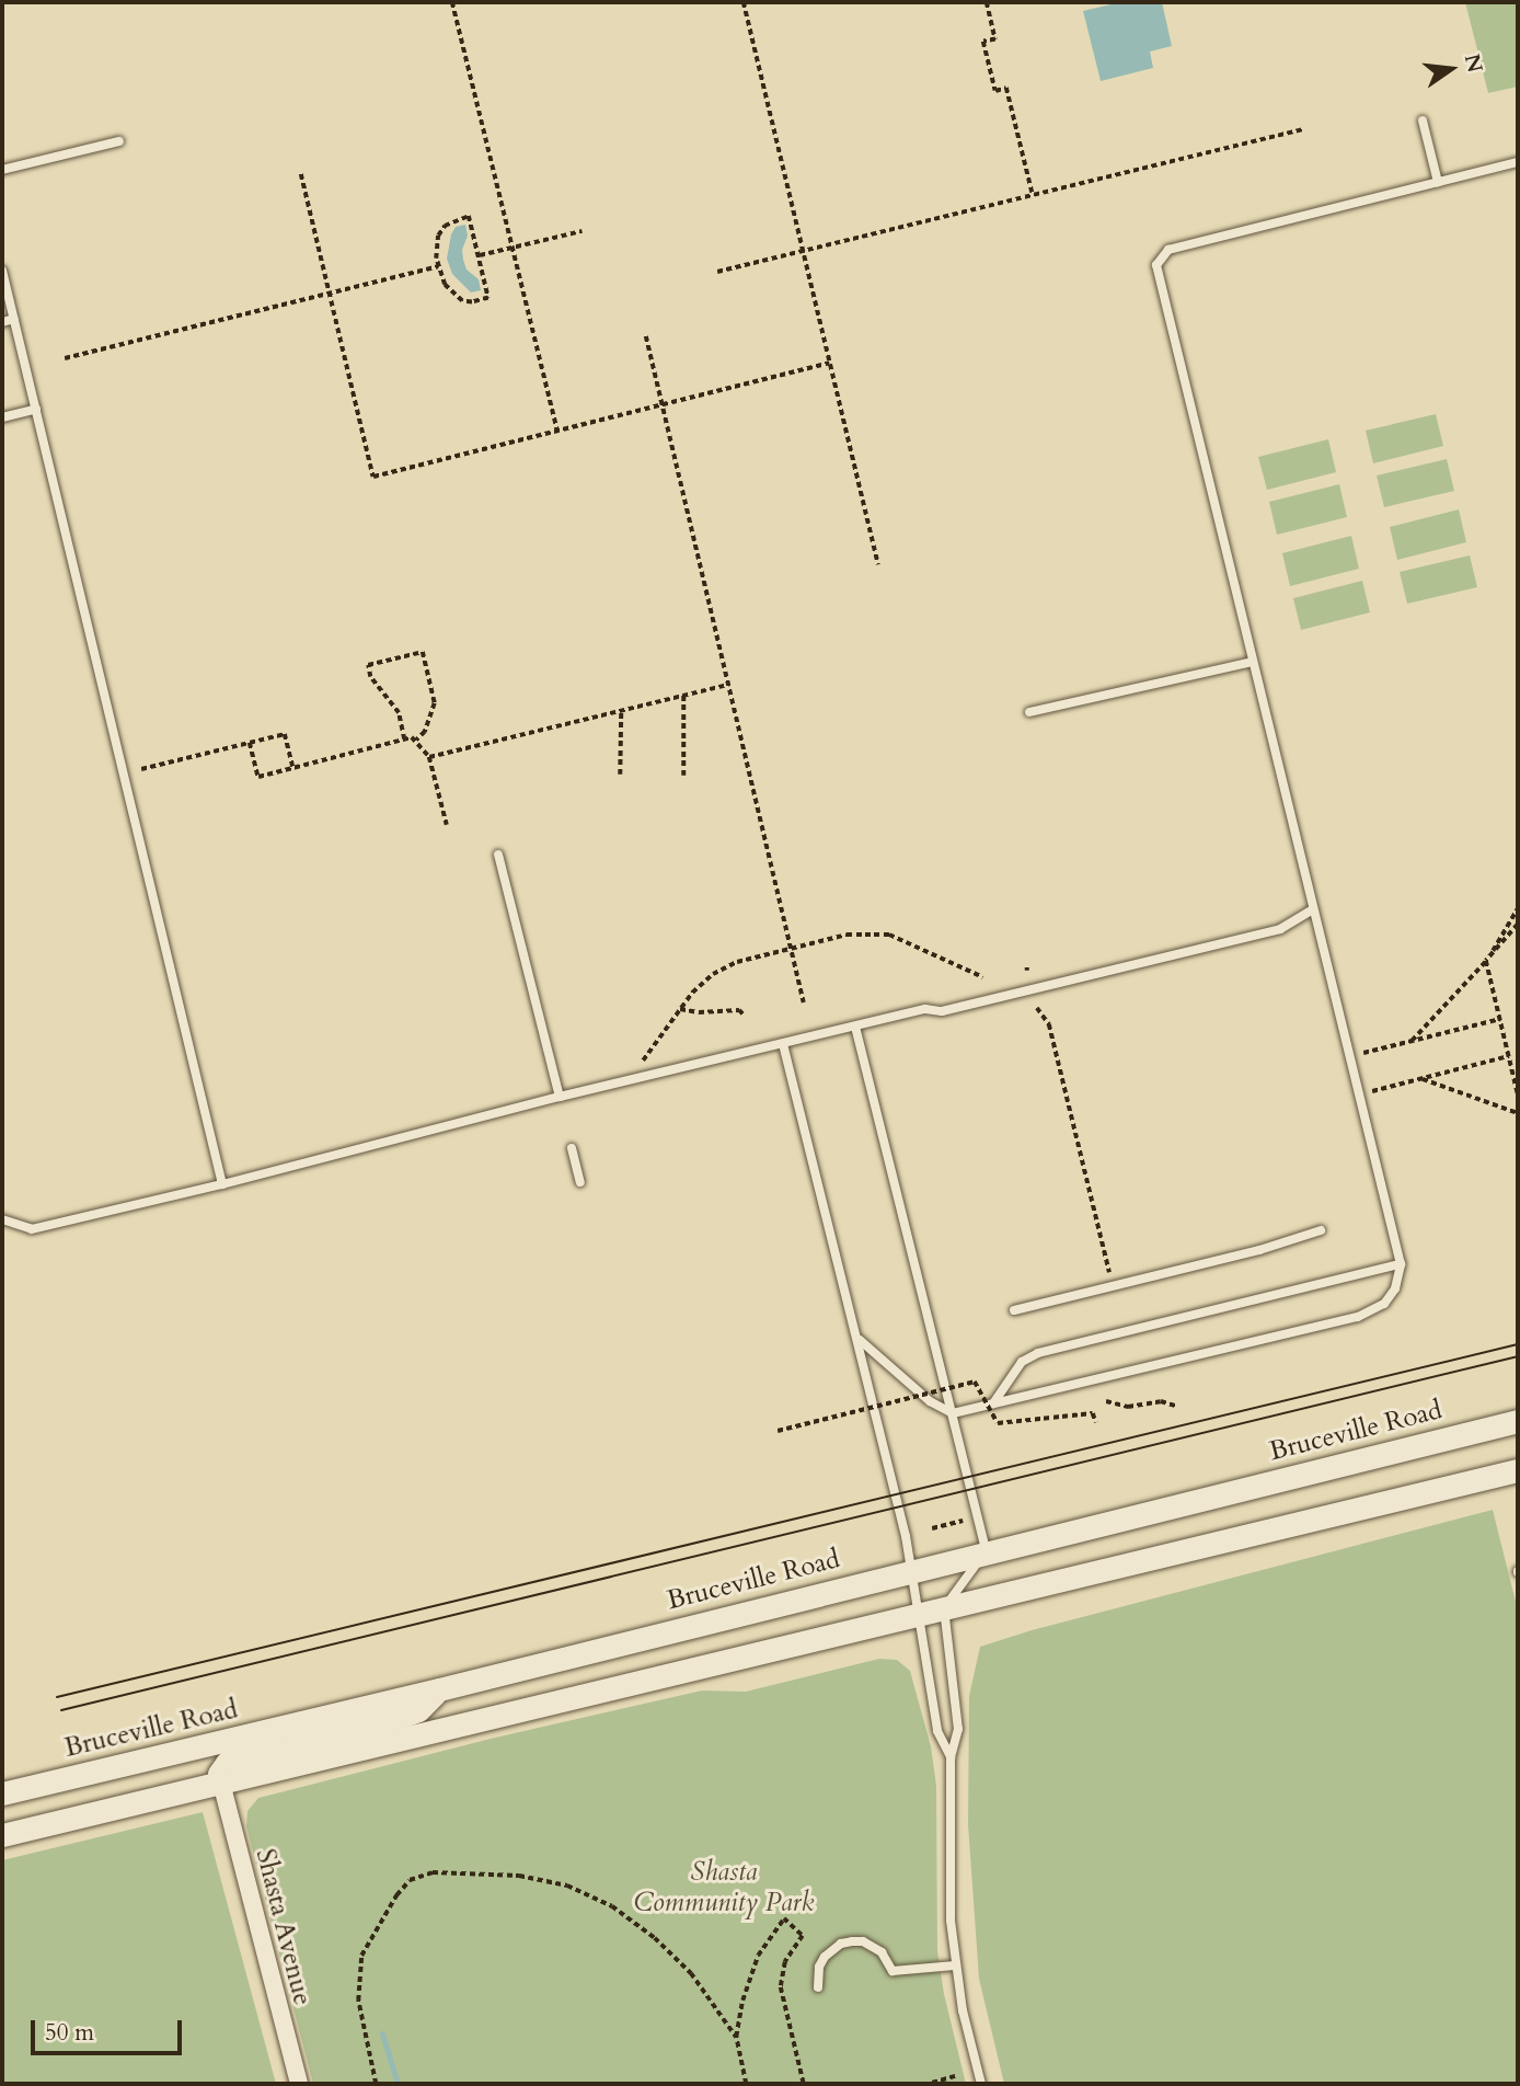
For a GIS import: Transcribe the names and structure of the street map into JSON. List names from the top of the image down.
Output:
{
  "streets": {
    "main road": ["Bruceville Road"],
    "street": ["Shasta Avenue"]
  },
  "parks": ["Shasta Community Park"],
  "scale_bar": "50 m",
  "north": "right"
}
